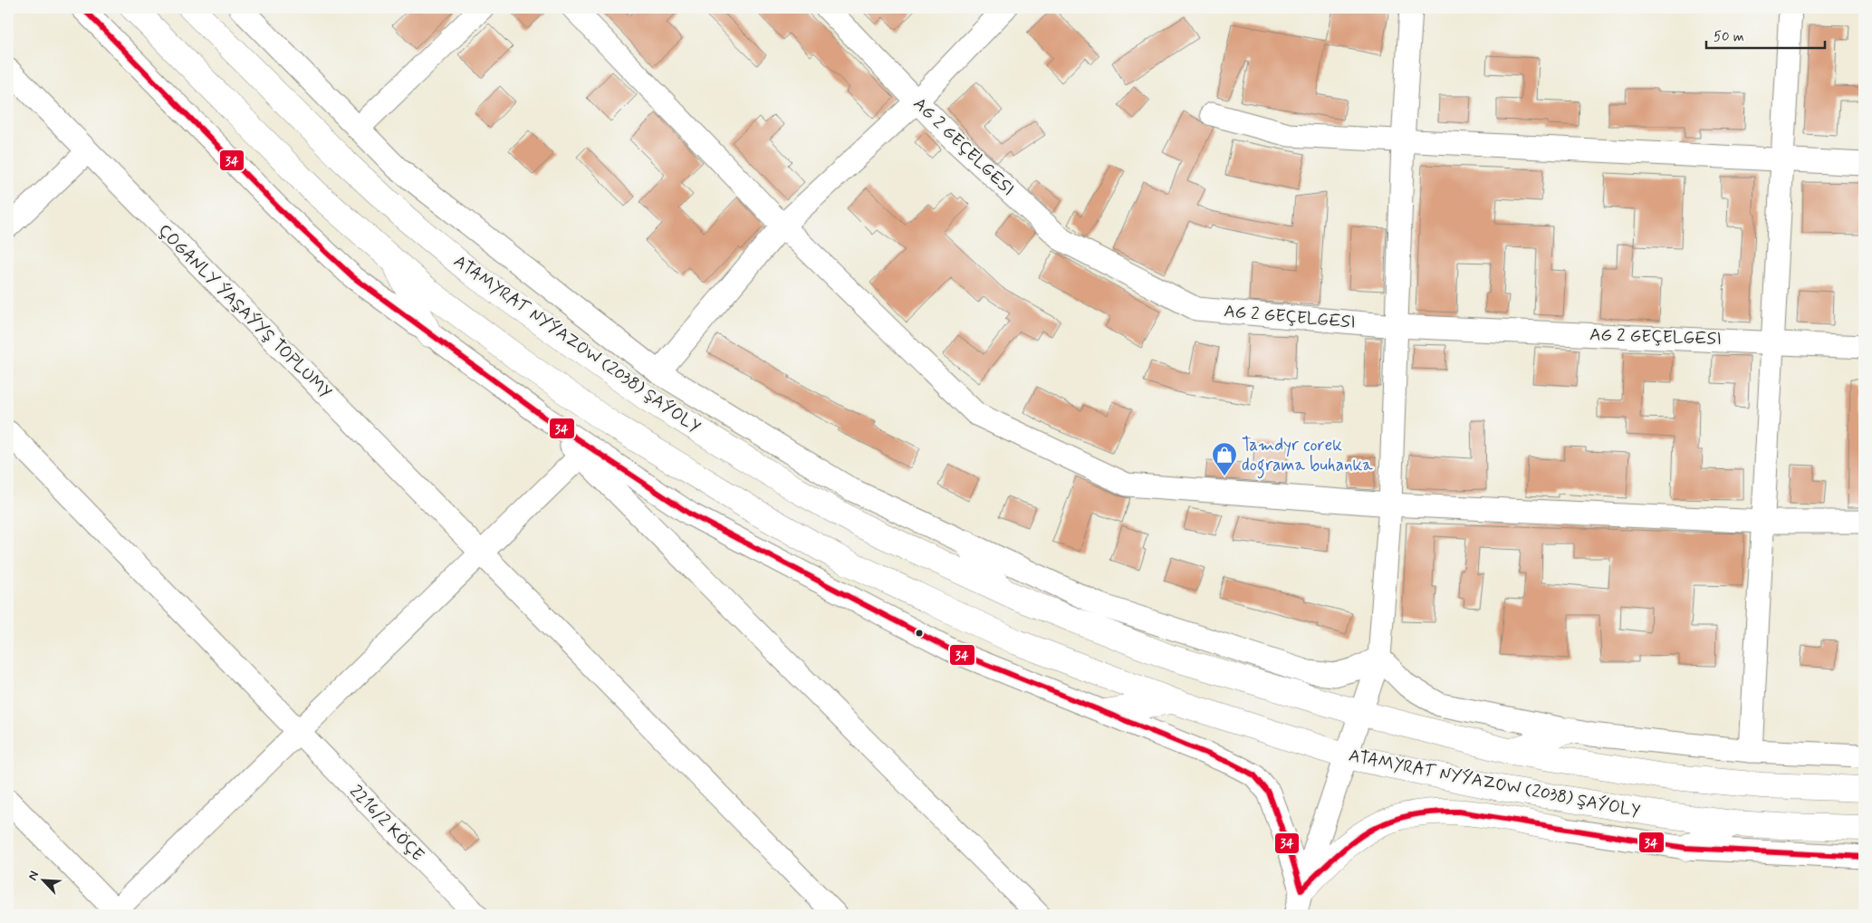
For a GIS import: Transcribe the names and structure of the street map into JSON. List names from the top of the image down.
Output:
{
  "streets": {
    "main road": ["ATAMYRAT NYÝAZOW (2038) ŞAÝOLY"],
    "street": ["AG 2 GEÇELGESI", "ÇOGANLY ÝAŞAÝYŞ TOPLUMY", "2216/2 KÖÇE"]
  },
  "places": {
    "shop": ["Tamdyr corek dograma buhanka"]
  },
  "lines": ["transit line 34"],
  "scale_bar": "50 m",
  "north": "top left"
}
